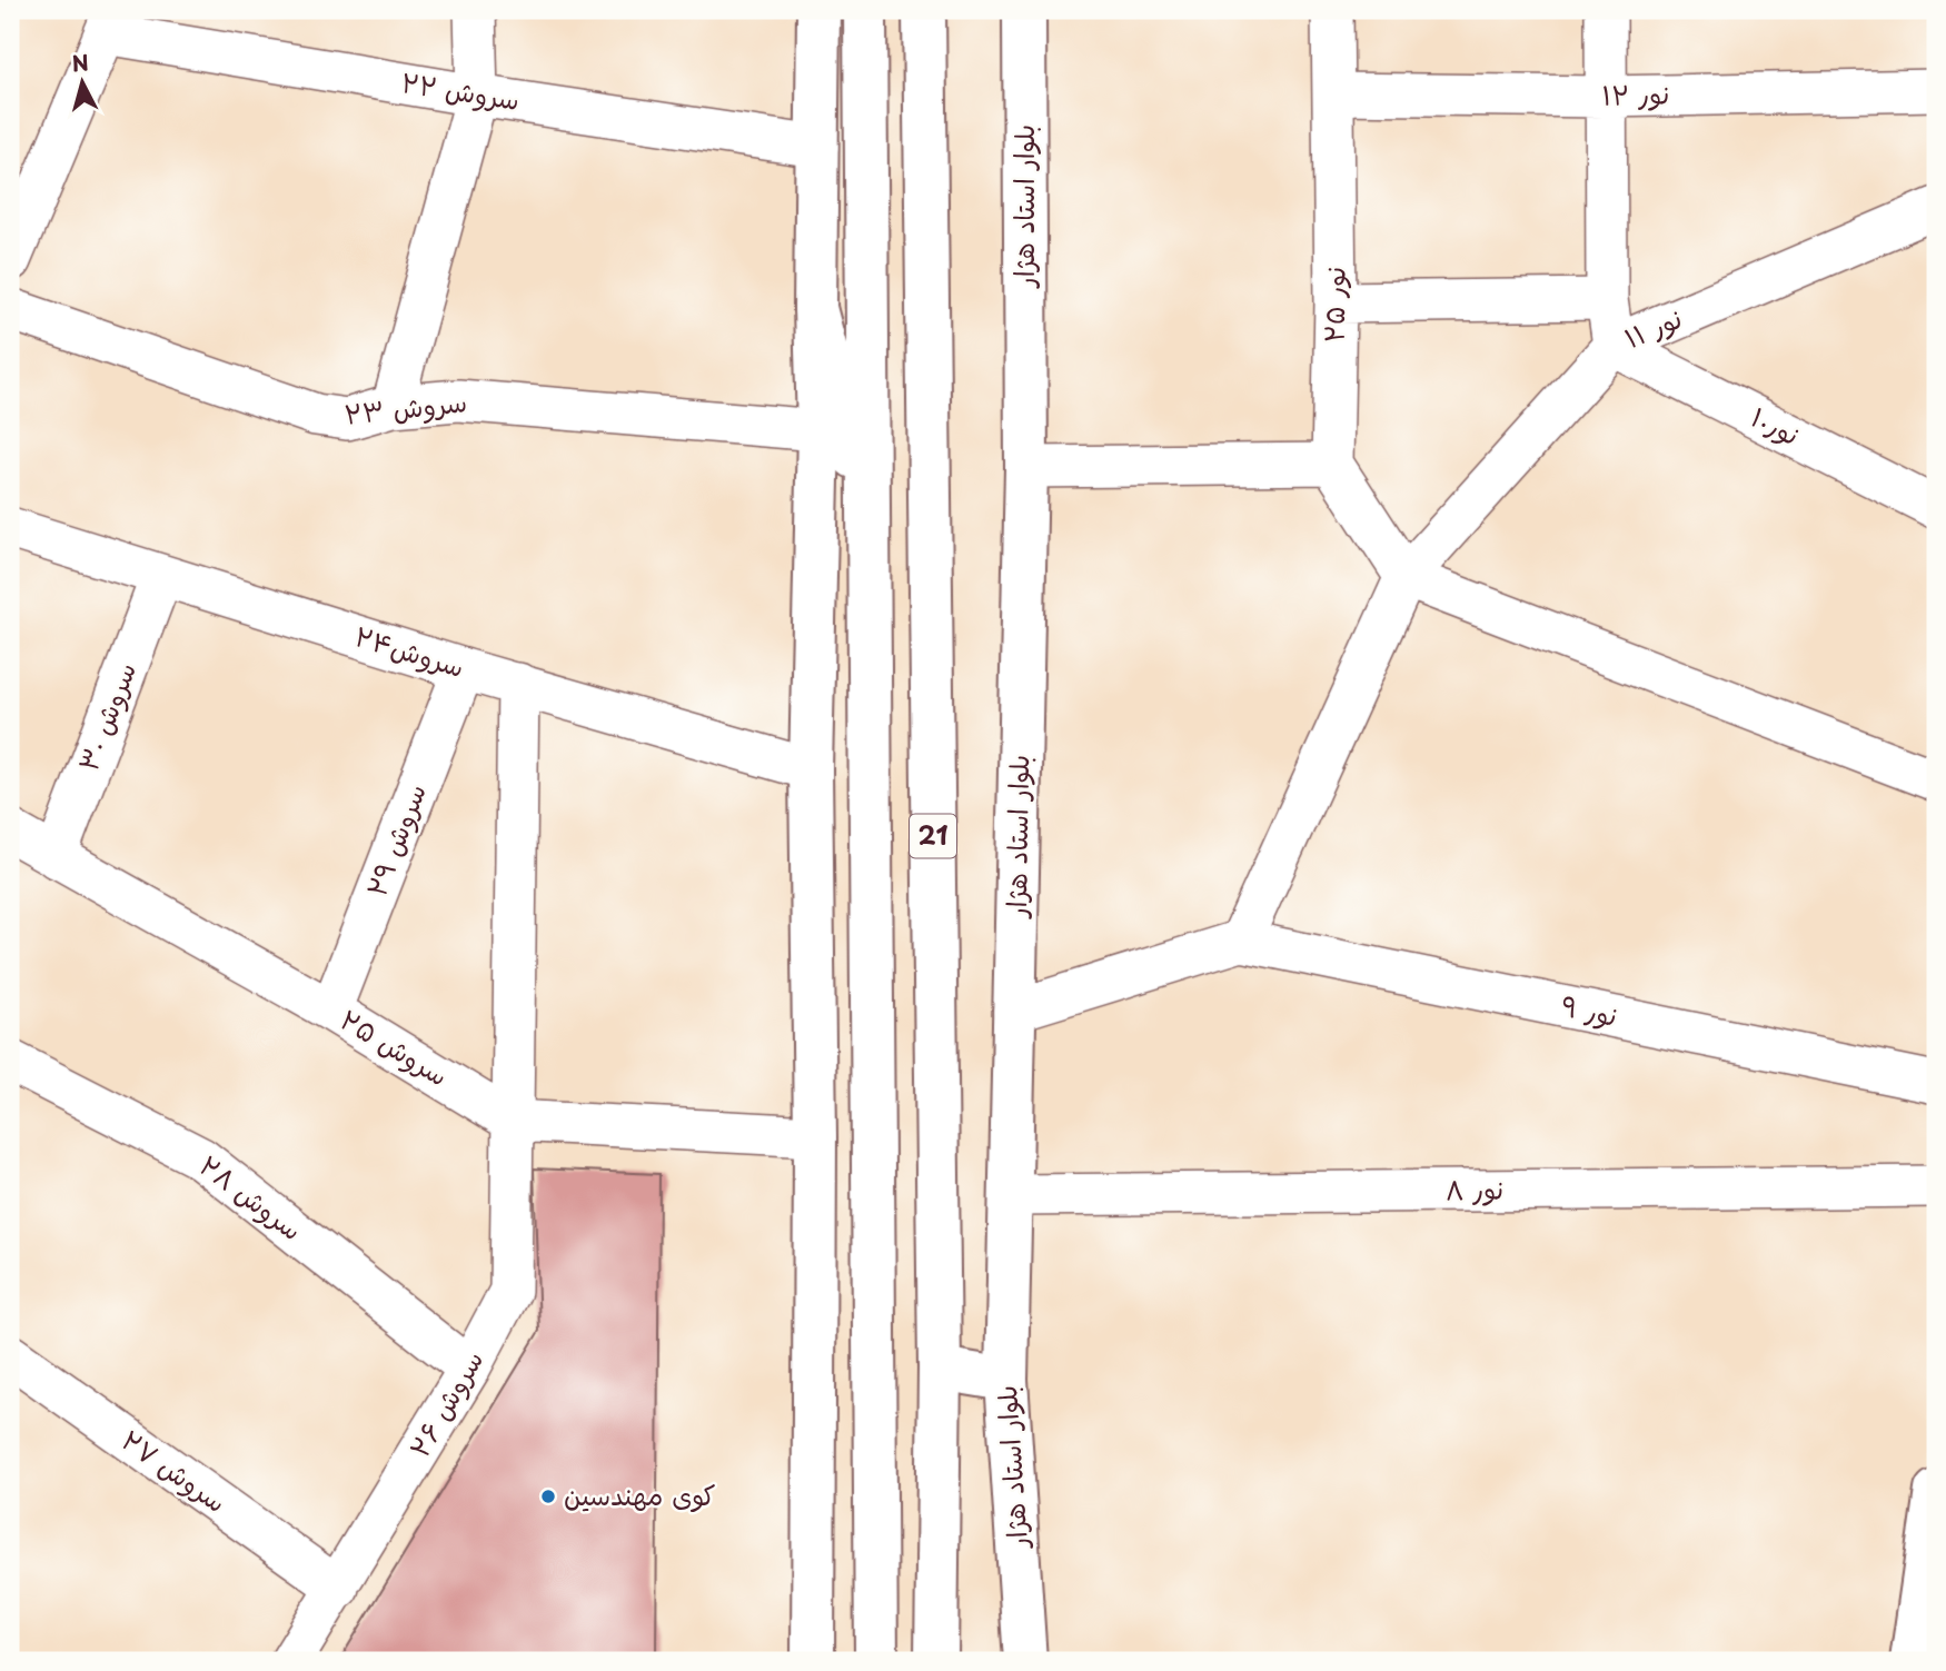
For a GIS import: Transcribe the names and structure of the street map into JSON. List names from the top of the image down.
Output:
{
  "streets": {
    "main road": ["بلوار استاد هژار", "21"],
    "street": [
      "سروش ۲۲",
      "نور ۱۲",
      "نور ۲۵",
      "نور ۱۱",
      "سروش ۲۳",
      "نور۱۰",
      "سروش۲۴",
      "سروش ۳۰",
      "سروش ۲۹",
      "نور ۹",
      "سروش ۲۵",
      "نور ۸",
      "سروش ۲۸",
      "سروش ۲۶",
      "سروش ۲۷"
    ]
  },
  "crossings": [
    ["نور ۱۲", "نور ۲۵"],
    ["بلوار استاد هژار", "نور ۸"],
    ["نور ۱۱", "نور۱۰"],
    ["نور ۱۱", "نور ۹"],
    ["سروش۲۴", "سروش ۳۰"],
    ["سروش۲۴", "سروش ۲۹"],
    ["سروش۲۴", "سروش ۲۶"],
    ["سروش ۳۰", "سروش ۲۵"],
    ["سروش ۲۹", "سروش ۲۵"],
    ["سروش ۲۵", "سروش ۲۶"],
    ["سروش ۲۸", "سروش ۲۶"],
    ["سروش ۲۶", "سروش ۲۷"]
  ],
  "places": ["کوی مهندسین"],
  "north": "top"
}
